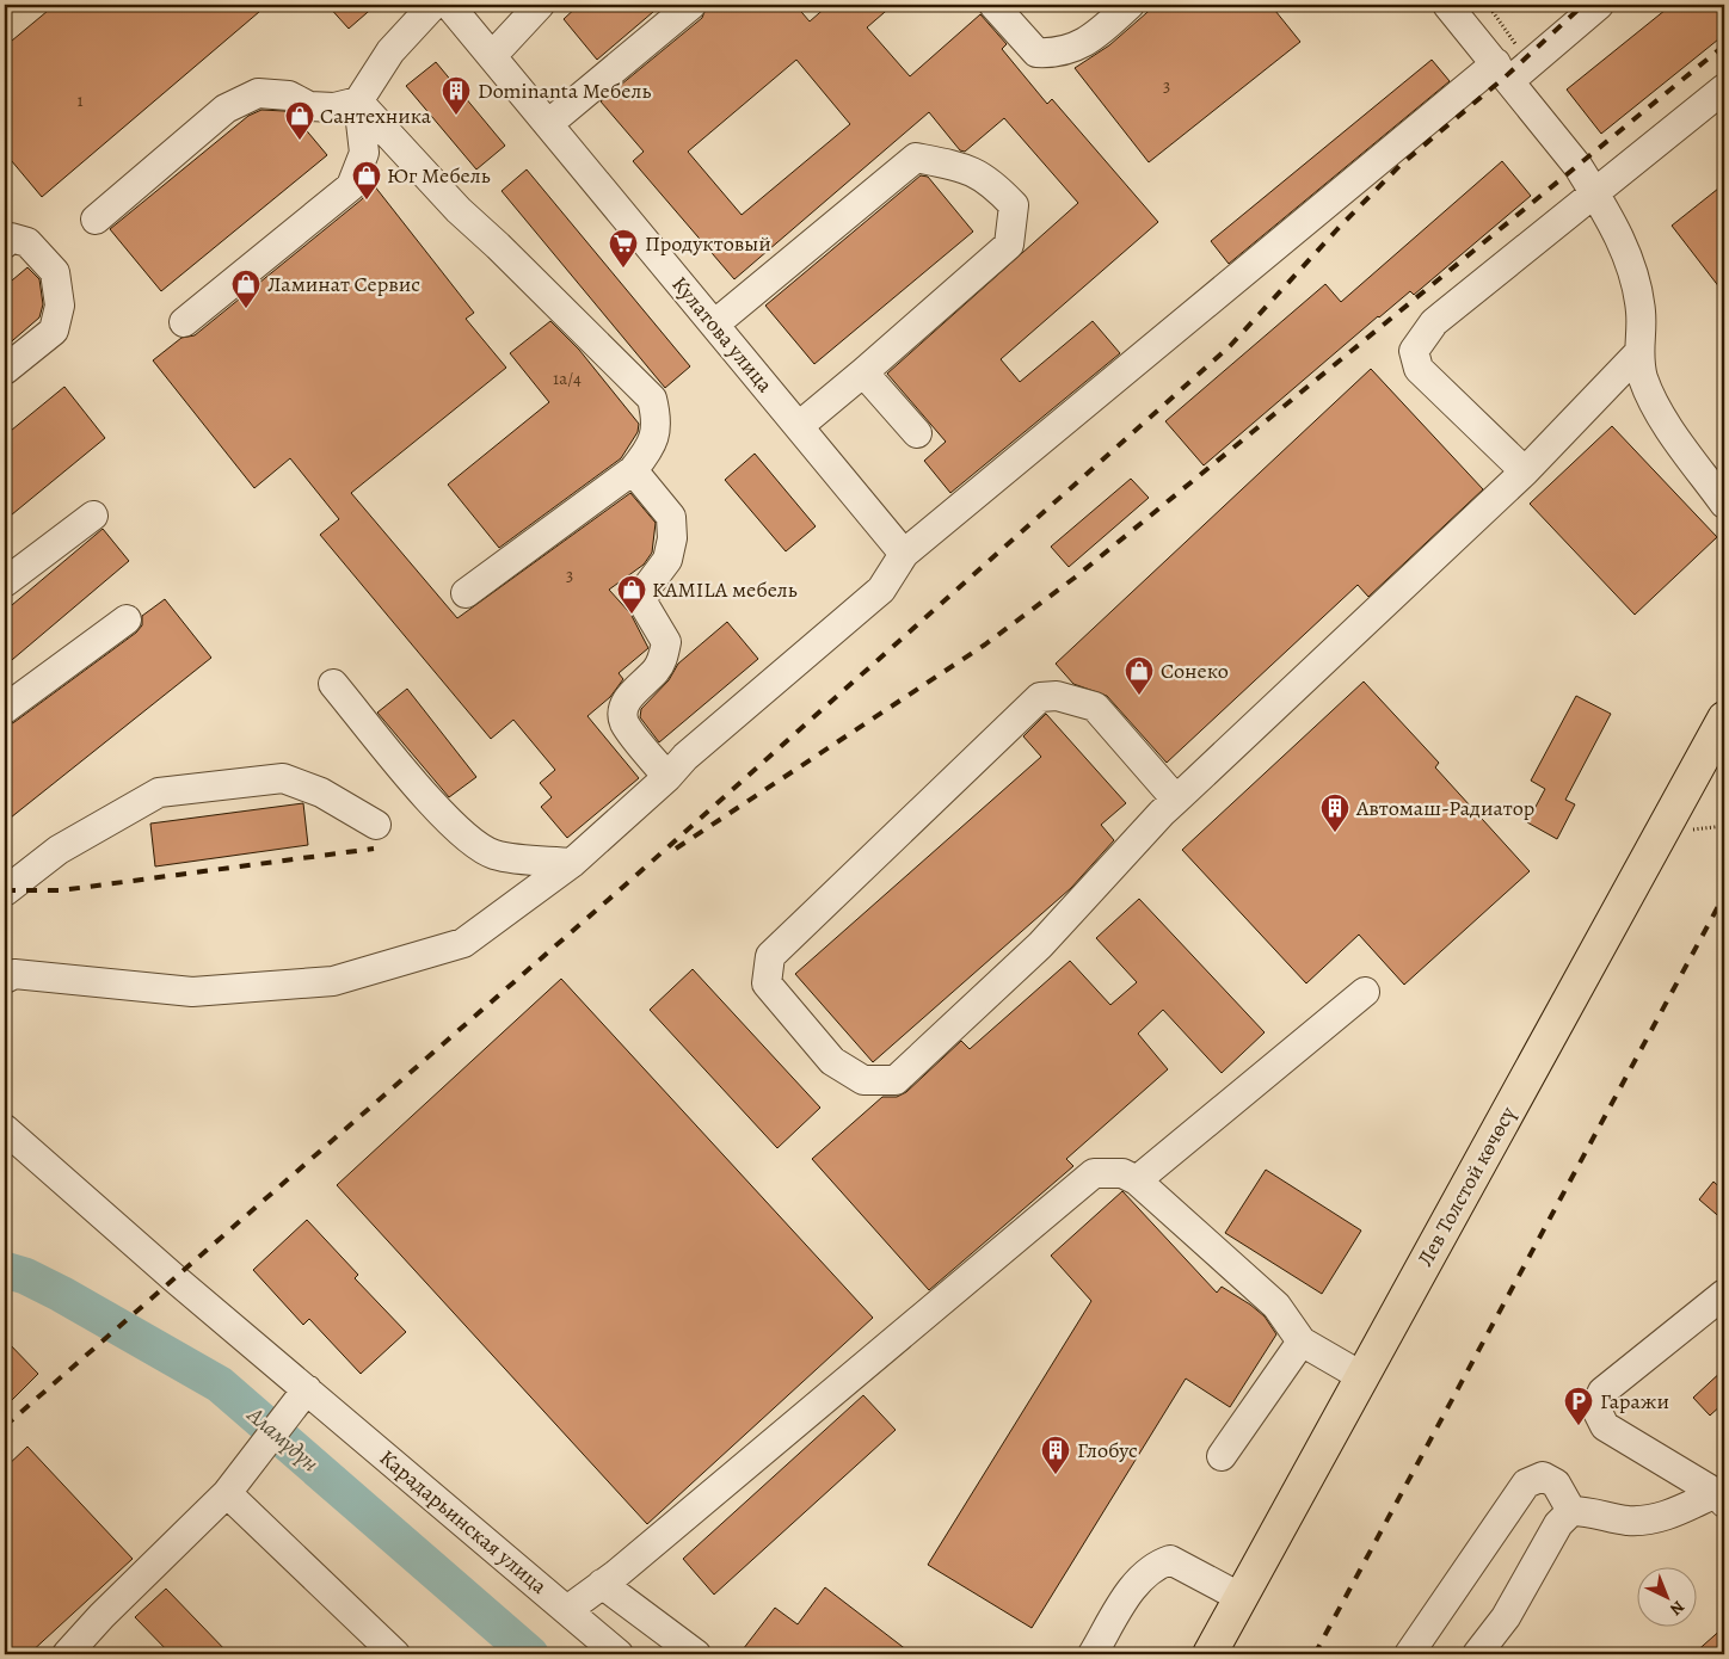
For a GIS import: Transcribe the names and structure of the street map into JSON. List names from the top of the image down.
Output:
{
  "streets": {
    "main road": ["Лев Толстой көчөсү"],
    "street": ["Кулатова улица", "Карадарьинская улица"]
  },
  "water": ["Аламүдүн"],
  "places": {
    "building": ["Dominanta Мебель", "Автомаш-Радиатор", "Глобус"],
    "shop": [
      "Сантехника",
      "Юг Мебель",
      "Ламинат Сервис",
      "KAMILA мебель",
      "Сонеко"
    ],
    "supermarket": ["Продуктовый"],
    "parking": ["Гаражи"]
  },
  "house_numbers": [
    "3",
    "1",
    "1а/4",
    "3"
  ],
  "north": "bottom right"
}
